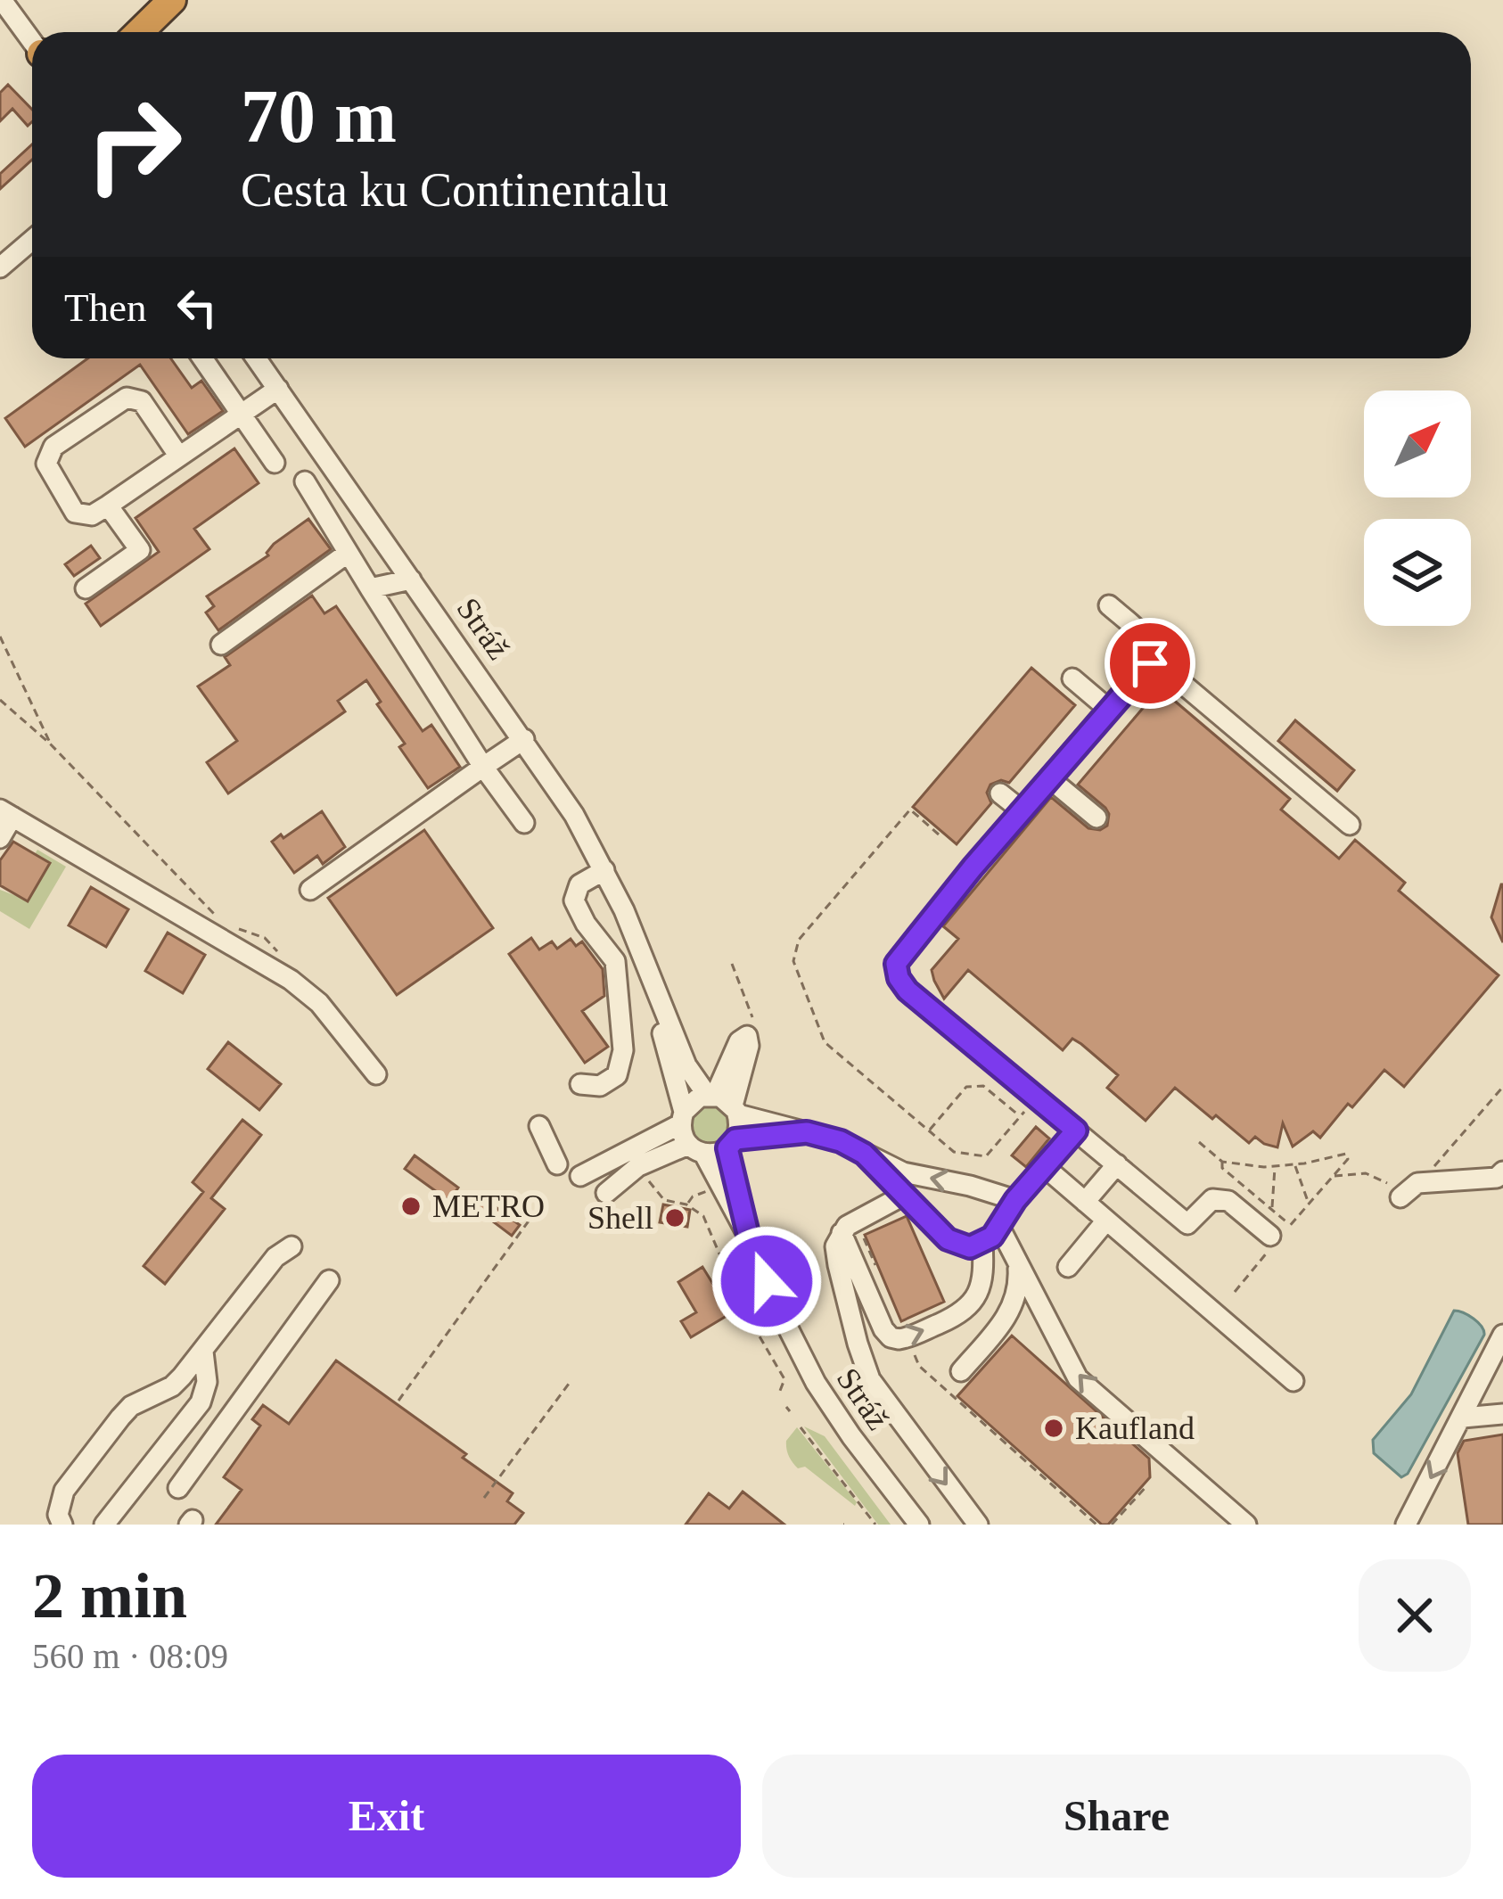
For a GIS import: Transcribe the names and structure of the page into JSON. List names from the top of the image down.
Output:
{
  "streets": {
    "street": ["Stráž"]
  },
  "places": ["METRO", "Shell", "Kaufland"],
  "north": "top right",
  "page": {
    "turn": ["70 m", "Cesta ku Continentalu"],
    "then": "Then",
    "heading": ["2 min", "560 m · 08:09"],
    "buttons": ["Exit", "Share"]
  }
}
